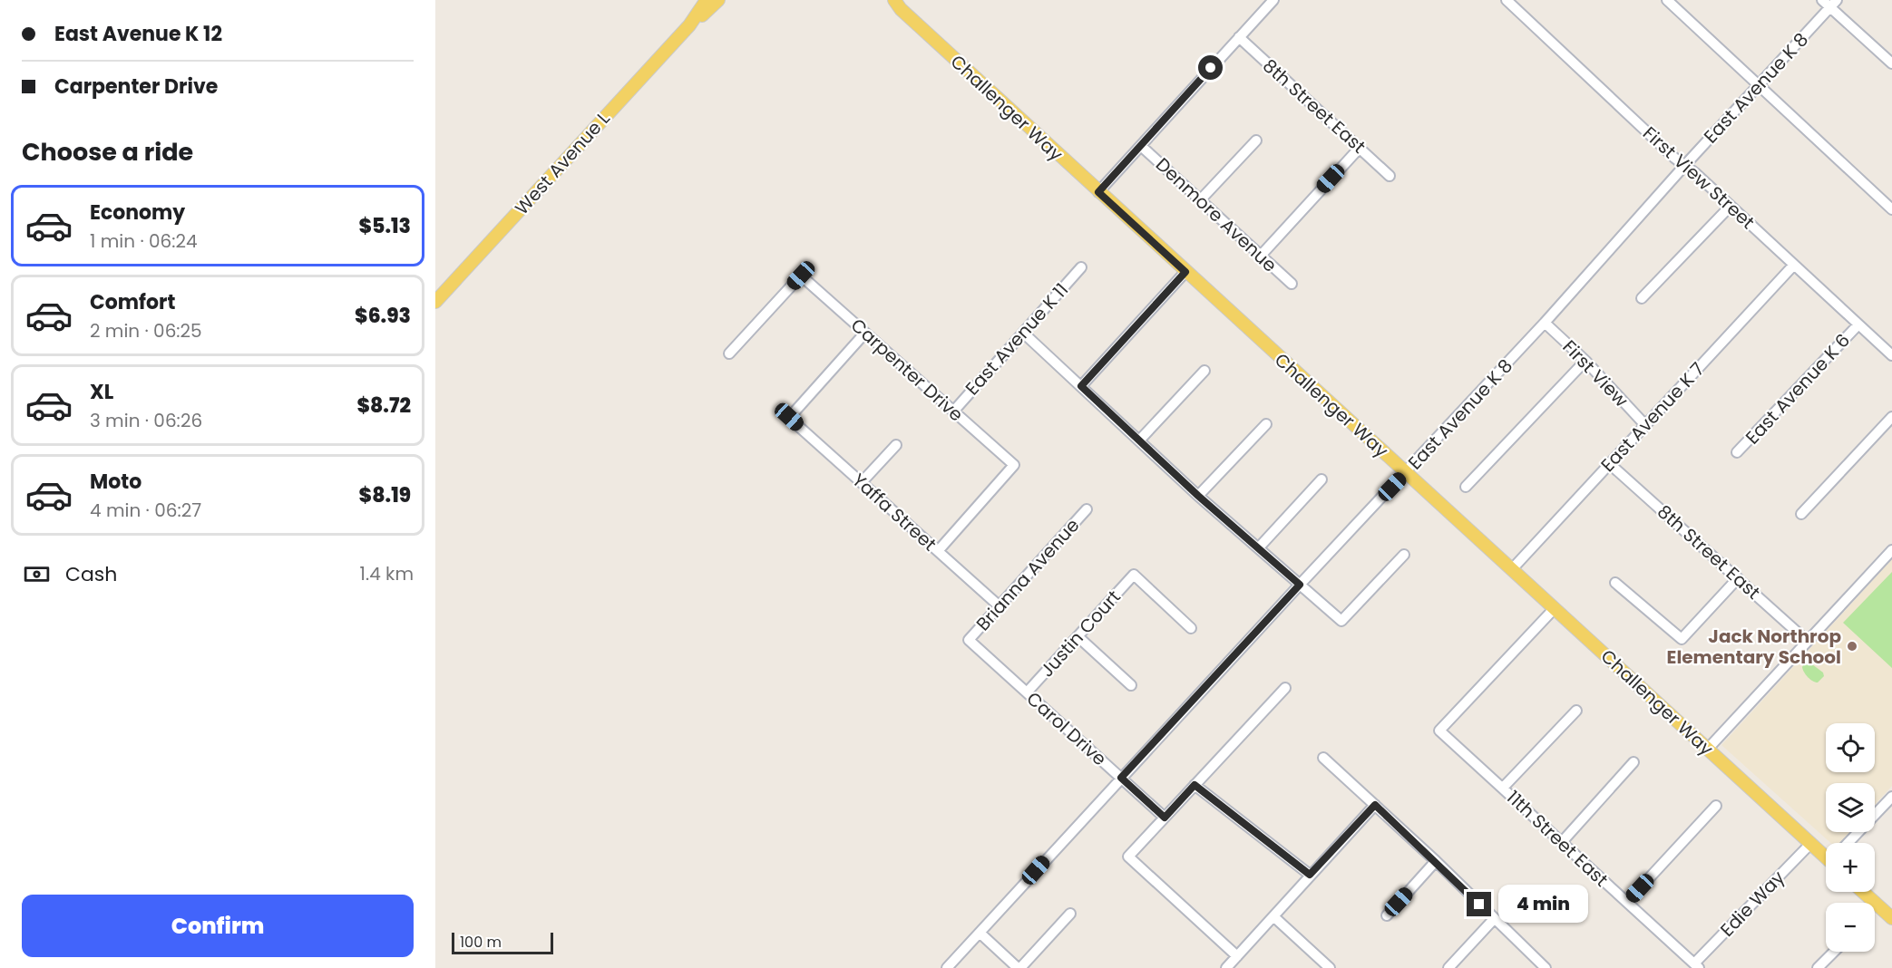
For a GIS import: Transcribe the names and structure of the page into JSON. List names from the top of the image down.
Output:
{
  "streets": {
    "main road": ["Challenger Way", "West Avenue L"],
    "street": [
      "East Avenue K 8",
      "8th Street East",
      "First View Street",
      "Denmore Avenue",
      "East Avenue K 11",
      "Carpenter Drive",
      "First View",
      "East Avenue K 6",
      "East Avenue K 7",
      "Yaffa Street",
      "Brianna Avenue",
      "Justin Court",
      "Carol Drive",
      "11th Street East",
      "Edie Way"
    ]
  },
  "crossings": [
    ["East Avenue K 8", "Challenger Way"],
    ["East Avenue K 8", "First View Street"],
    ["East Avenue K 8", "First View"],
    ["East Avenue K 8", "Carol Drive"],
    ["8th Street East", "East Avenue K 7"],
    ["Challenger Way", "East Avenue K 7"],
    ["Challenger Way", "11th Street East"],
    ["Challenger Way", "Edie Way"],
    ["First View Street", "East Avenue K 6"],
    ["First View Street", "East Avenue K 7"],
    ["East Avenue K 11", "Carpenter Drive"],
    ["Carpenter Drive", "Yaffa Street"],
    ["First View", "East Avenue K 7"],
    ["Yaffa Street", "Brianna Avenue"],
    ["Brianna Avenue", "Carol Drive"],
    ["Justin Court", "Carol Drive"],
    ["11th Street East", "Edie Way"]
  ],
  "places": ["Jack Northrop Elementary School"],
  "scale_bar": "100 m",
  "page": {
    "banner": ["East Avenue K 12", "Carpenter Drive"],
    "heading": "Choose a ride",
    "list": [
      {
        "name": "Economy",
        "note": "1 min · 06:24",
        "value": "$5.13"
      },
      {
        "name": "Comfort",
        "note": "2 min · 06:25",
        "value": "$6.93"
      },
      {
        "name": "XL",
        "note": "3 min · 06:26",
        "value": "$8.72"
      },
      {
        "name": "Moto",
        "note": "4 min · 06:27",
        "value": "$8.19"
      }
    ],
    "pay": ["Cash", "1.4 km"],
    "map_buttons": ["+", "−"],
    "buttons": "Confirm",
    "bubble": "4 min",
    "scale": "100 m"
  }
}
